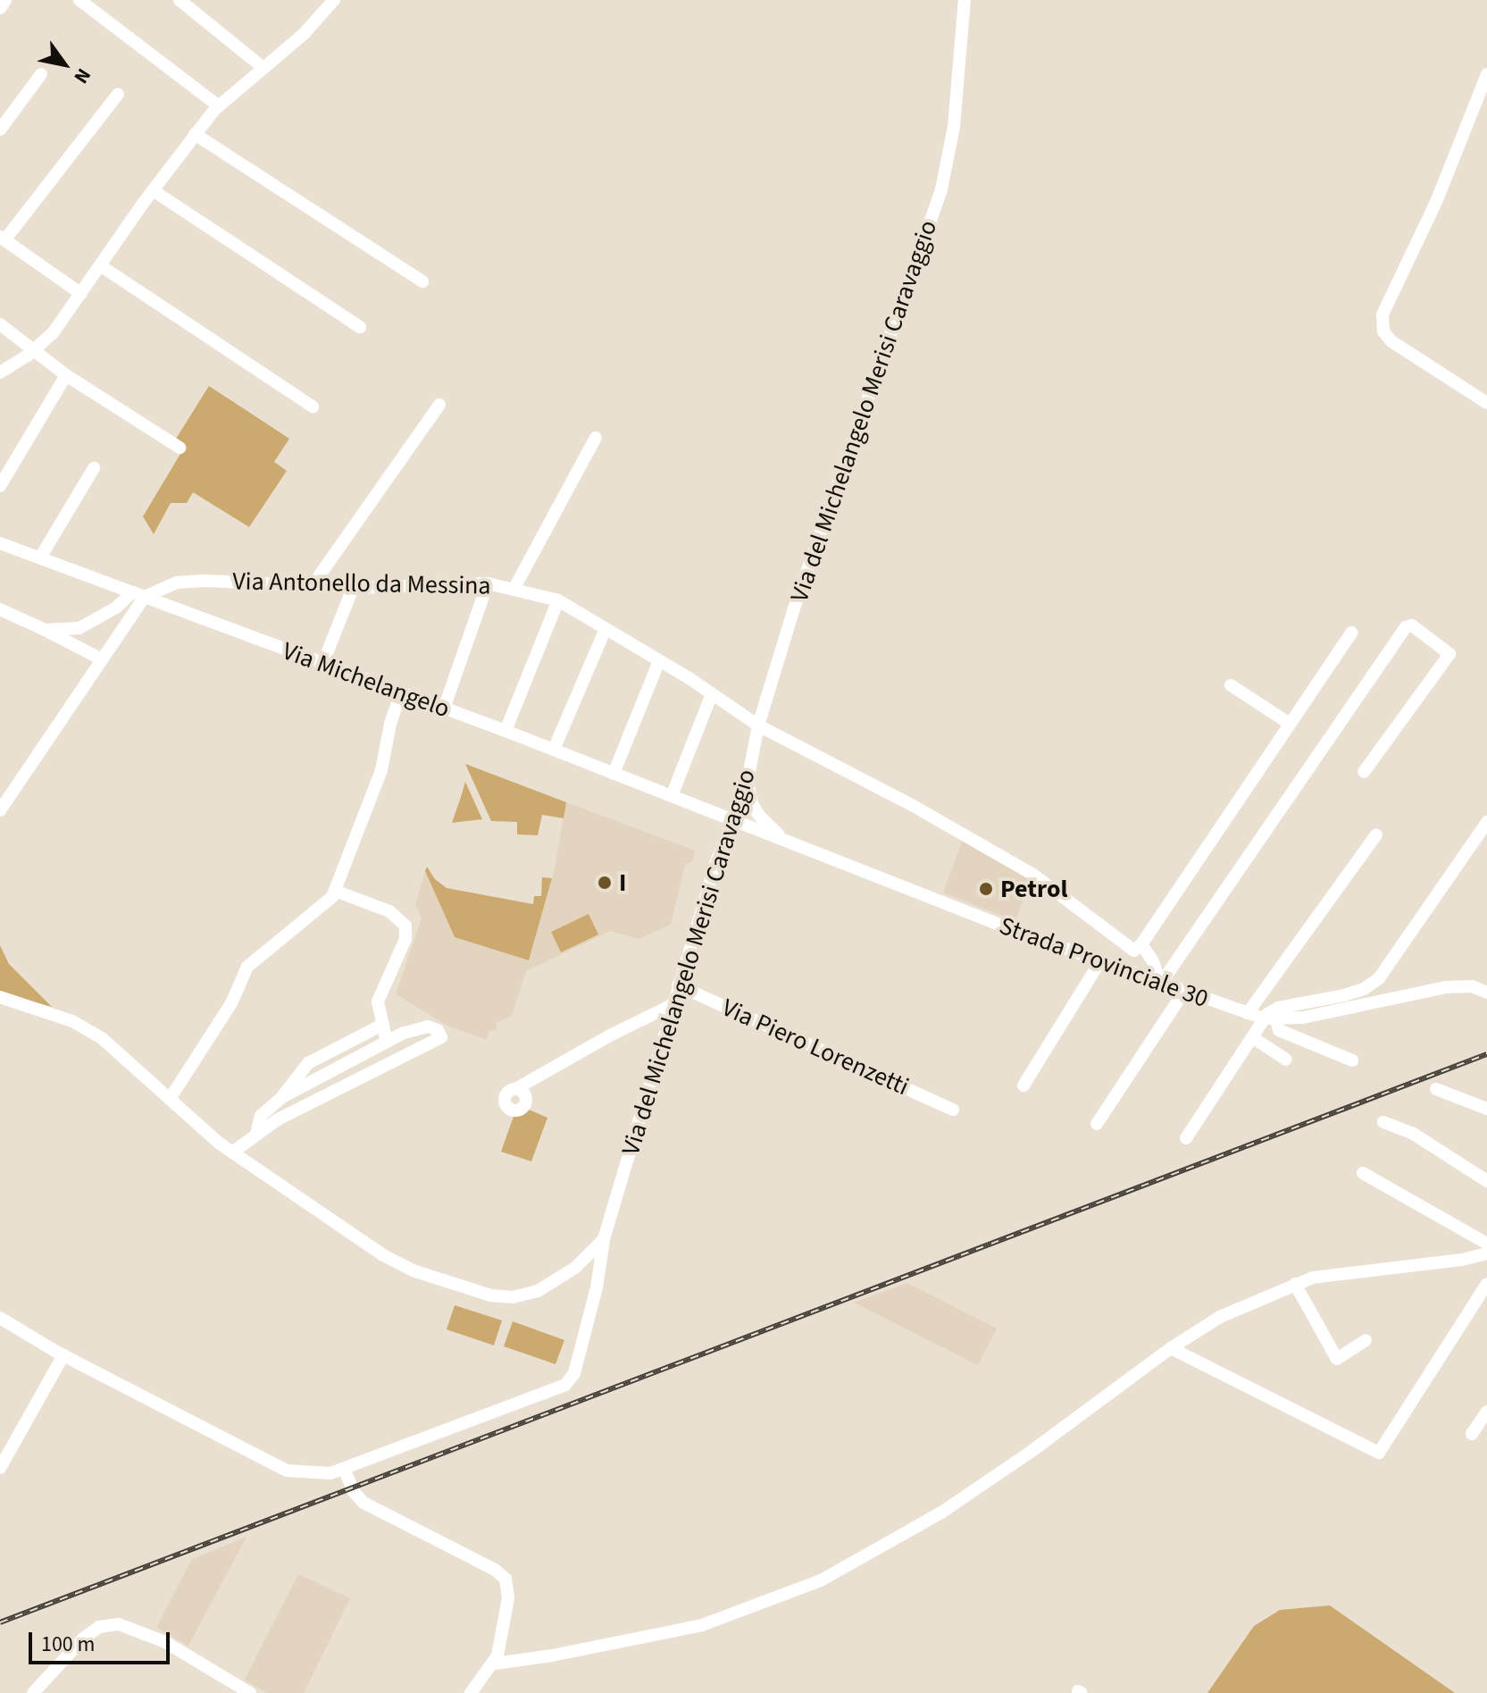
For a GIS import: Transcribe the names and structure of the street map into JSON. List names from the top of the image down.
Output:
{
  "streets": {
    "street": [
      "Via del Michelangelo Merisi Caravaggio",
      "Via Antonello da Messina",
      "Via Michelangelo",
      "Strada Provinciale 30",
      "Via Piero Lorenzetti"
    ]
  },
  "crossings": [
    ["Via del Michelangelo Merisi Caravaggio", "Via Antonello da Messina"],
    ["Via del Michelangelo Merisi Caravaggio", "Via Michelangelo"],
    ["Via del Michelangelo Merisi Caravaggio", "Strada Provinciale 30"],
    ["Via del Michelangelo Merisi Caravaggio", "Via Piero Lorenzetti"],
    ["Via Antonello da Messina", "Via Michelangelo"],
    ["Via Michelangelo", "Strada Provinciale 30"]
  ],
  "places": ["I", "Petrol"],
  "scale_bar": "100 m",
  "north": "bottom right"
}
